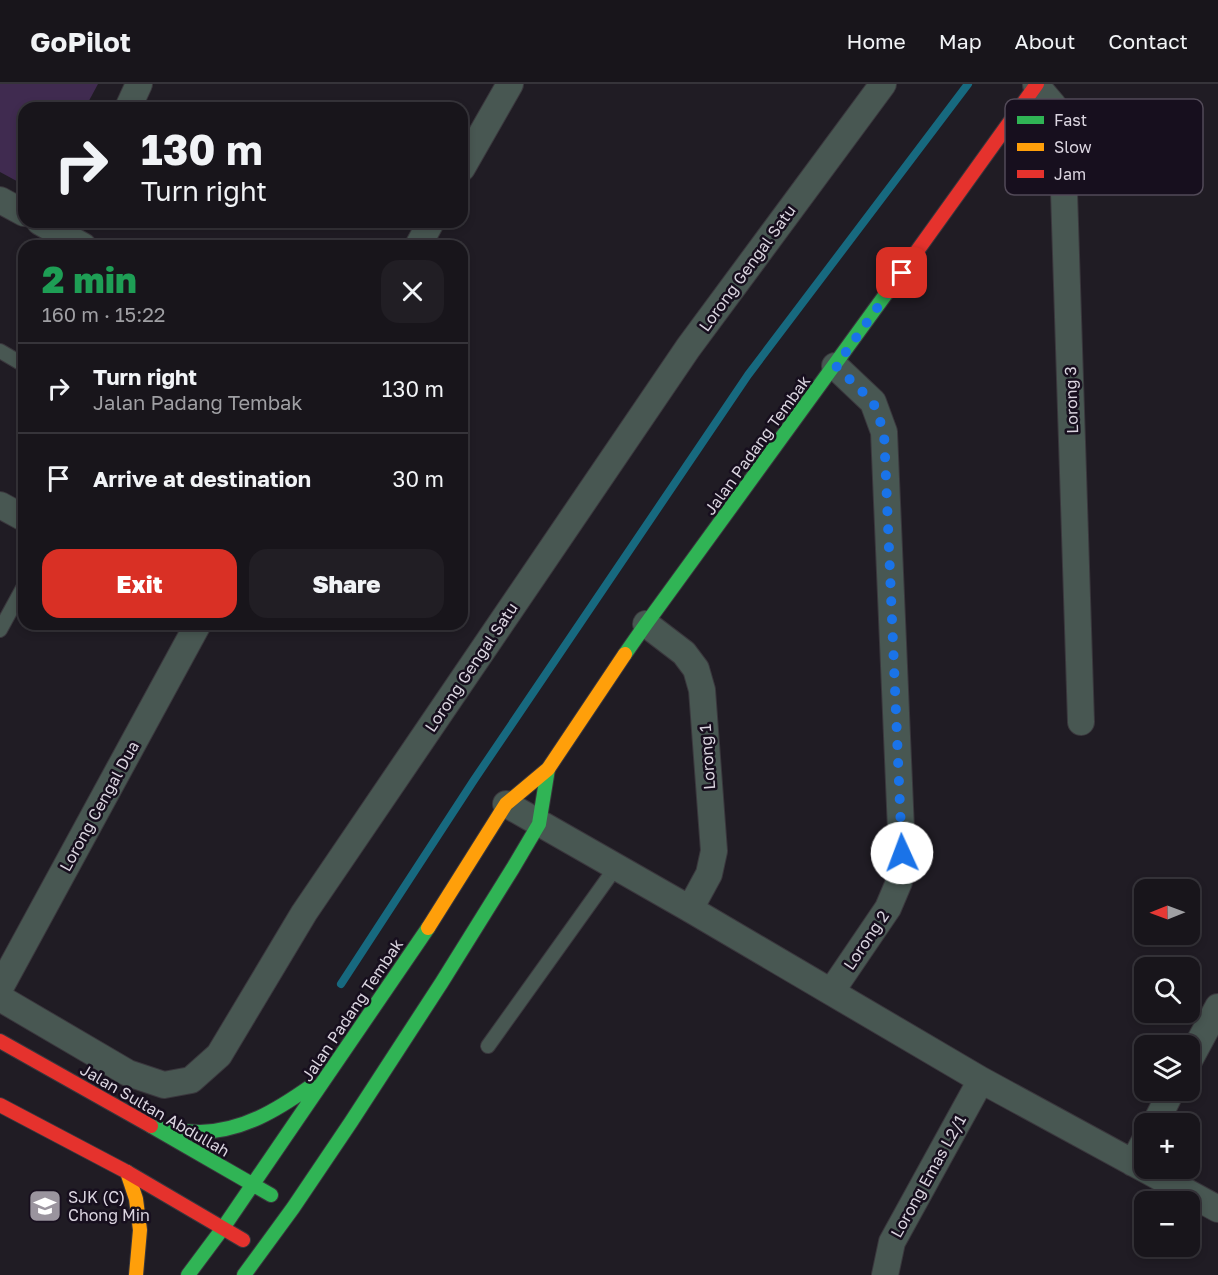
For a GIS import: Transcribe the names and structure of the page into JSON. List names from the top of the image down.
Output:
{
  "streets": {
    "main road": ["Jalan Padang Tembak", "Jalan Sultan Abdullah"],
    "street": [
      "Lorong Gengal Satu",
      "Lorong 3",
      "Lorong 1",
      "Lorong Cengal Dua",
      "Lorong 2",
      "Lorong Emas L2/1"
    ]
  },
  "crossings": [
    ["Lorong 3", "Jalan Padang Tembak"],
    ["Jalan Padang Tembak", "Lorong 1"],
    ["Jalan Padang Tembak", "Lorong 2"],
    ["Jalan Padang Tembak", "Jalan Sultan Abdullah"]
  ],
  "places": {
    "school or university": ["SJK (C) Chong Min"]
  },
  "legend": ["Fast", "Slow", "Jam"],
  "north": "left",
  "page": {
    "header": "GoPilot",
    "nav": [
      "Home",
      "Map",
      "About",
      "Contact"
    ],
    "turn": ["130 m", "Turn right"],
    "heading": ["2 min", "160 m · 15:22"],
    "list": [
      {
        "name": "Turn right",
        "note": "Jalan Padang Tembak",
        "value": "130 m"
      },
      {
        "name": "Arrive at destination",
        "value": "30 m"
      }
    ],
    "buttons": ["Exit", "Share"],
    "map_buttons": ["+", "−"]
  }
}
